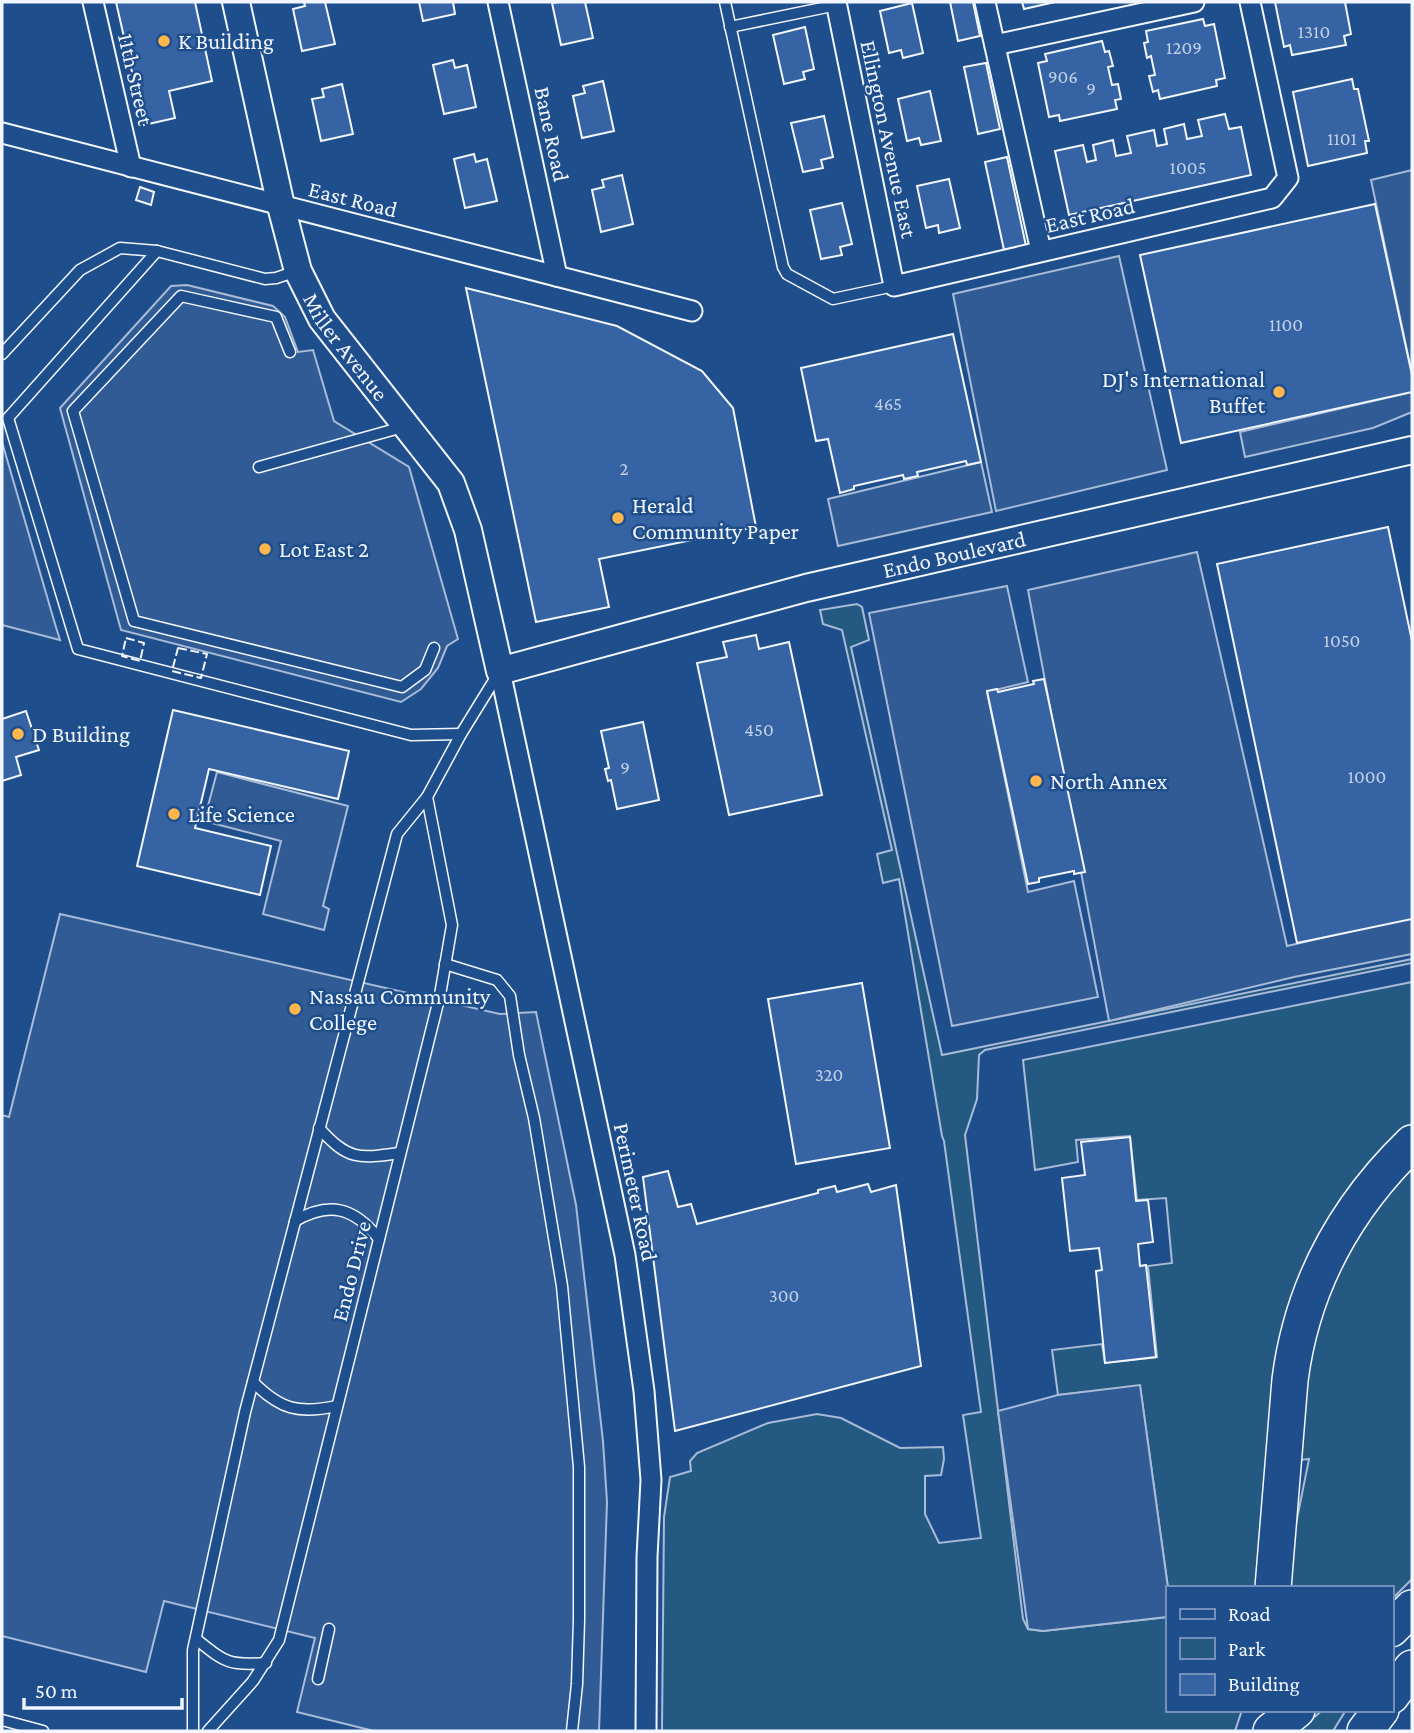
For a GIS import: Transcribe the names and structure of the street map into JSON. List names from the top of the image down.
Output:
{
  "streets": {
    "street": [
      "11th Street",
      "Bane Road",
      "Ellington Avenue East",
      "East Road",
      "Miller Avenue",
      "Endo Boulevard",
      "Perimeter Road"
    ],
    "lane": ["Endo Drive"]
  },
  "crossings": [
    ["11th Street", "East Road"],
    ["Bane Road", "East Road"],
    ["Ellington Avenue East", "East Road"],
    ["East Road", "Miller Avenue"],
    ["Miller Avenue", "Endo Boulevard"],
    ["Miller Avenue", "Perimeter Road"],
    ["Endo Boulevard", "Perimeter Road"]
  ],
  "places": [
    "K Building",
    "DJ's International Buffet",
    "Herald Community Paper",
    "Lot East 2",
    "D Building",
    "North Annex",
    "Life Science",
    "Nassau Community College"
  ],
  "house_numbers": [
    "1310",
    "1209",
    "906",
    "9",
    "1101",
    "1005",
    "1100",
    "465",
    "2",
    "1050",
    "450",
    "9",
    "1000",
    "320",
    "300"
  ],
  "legend": ["Road", "Park", "Building"],
  "scale_bar": "50 m"
}
